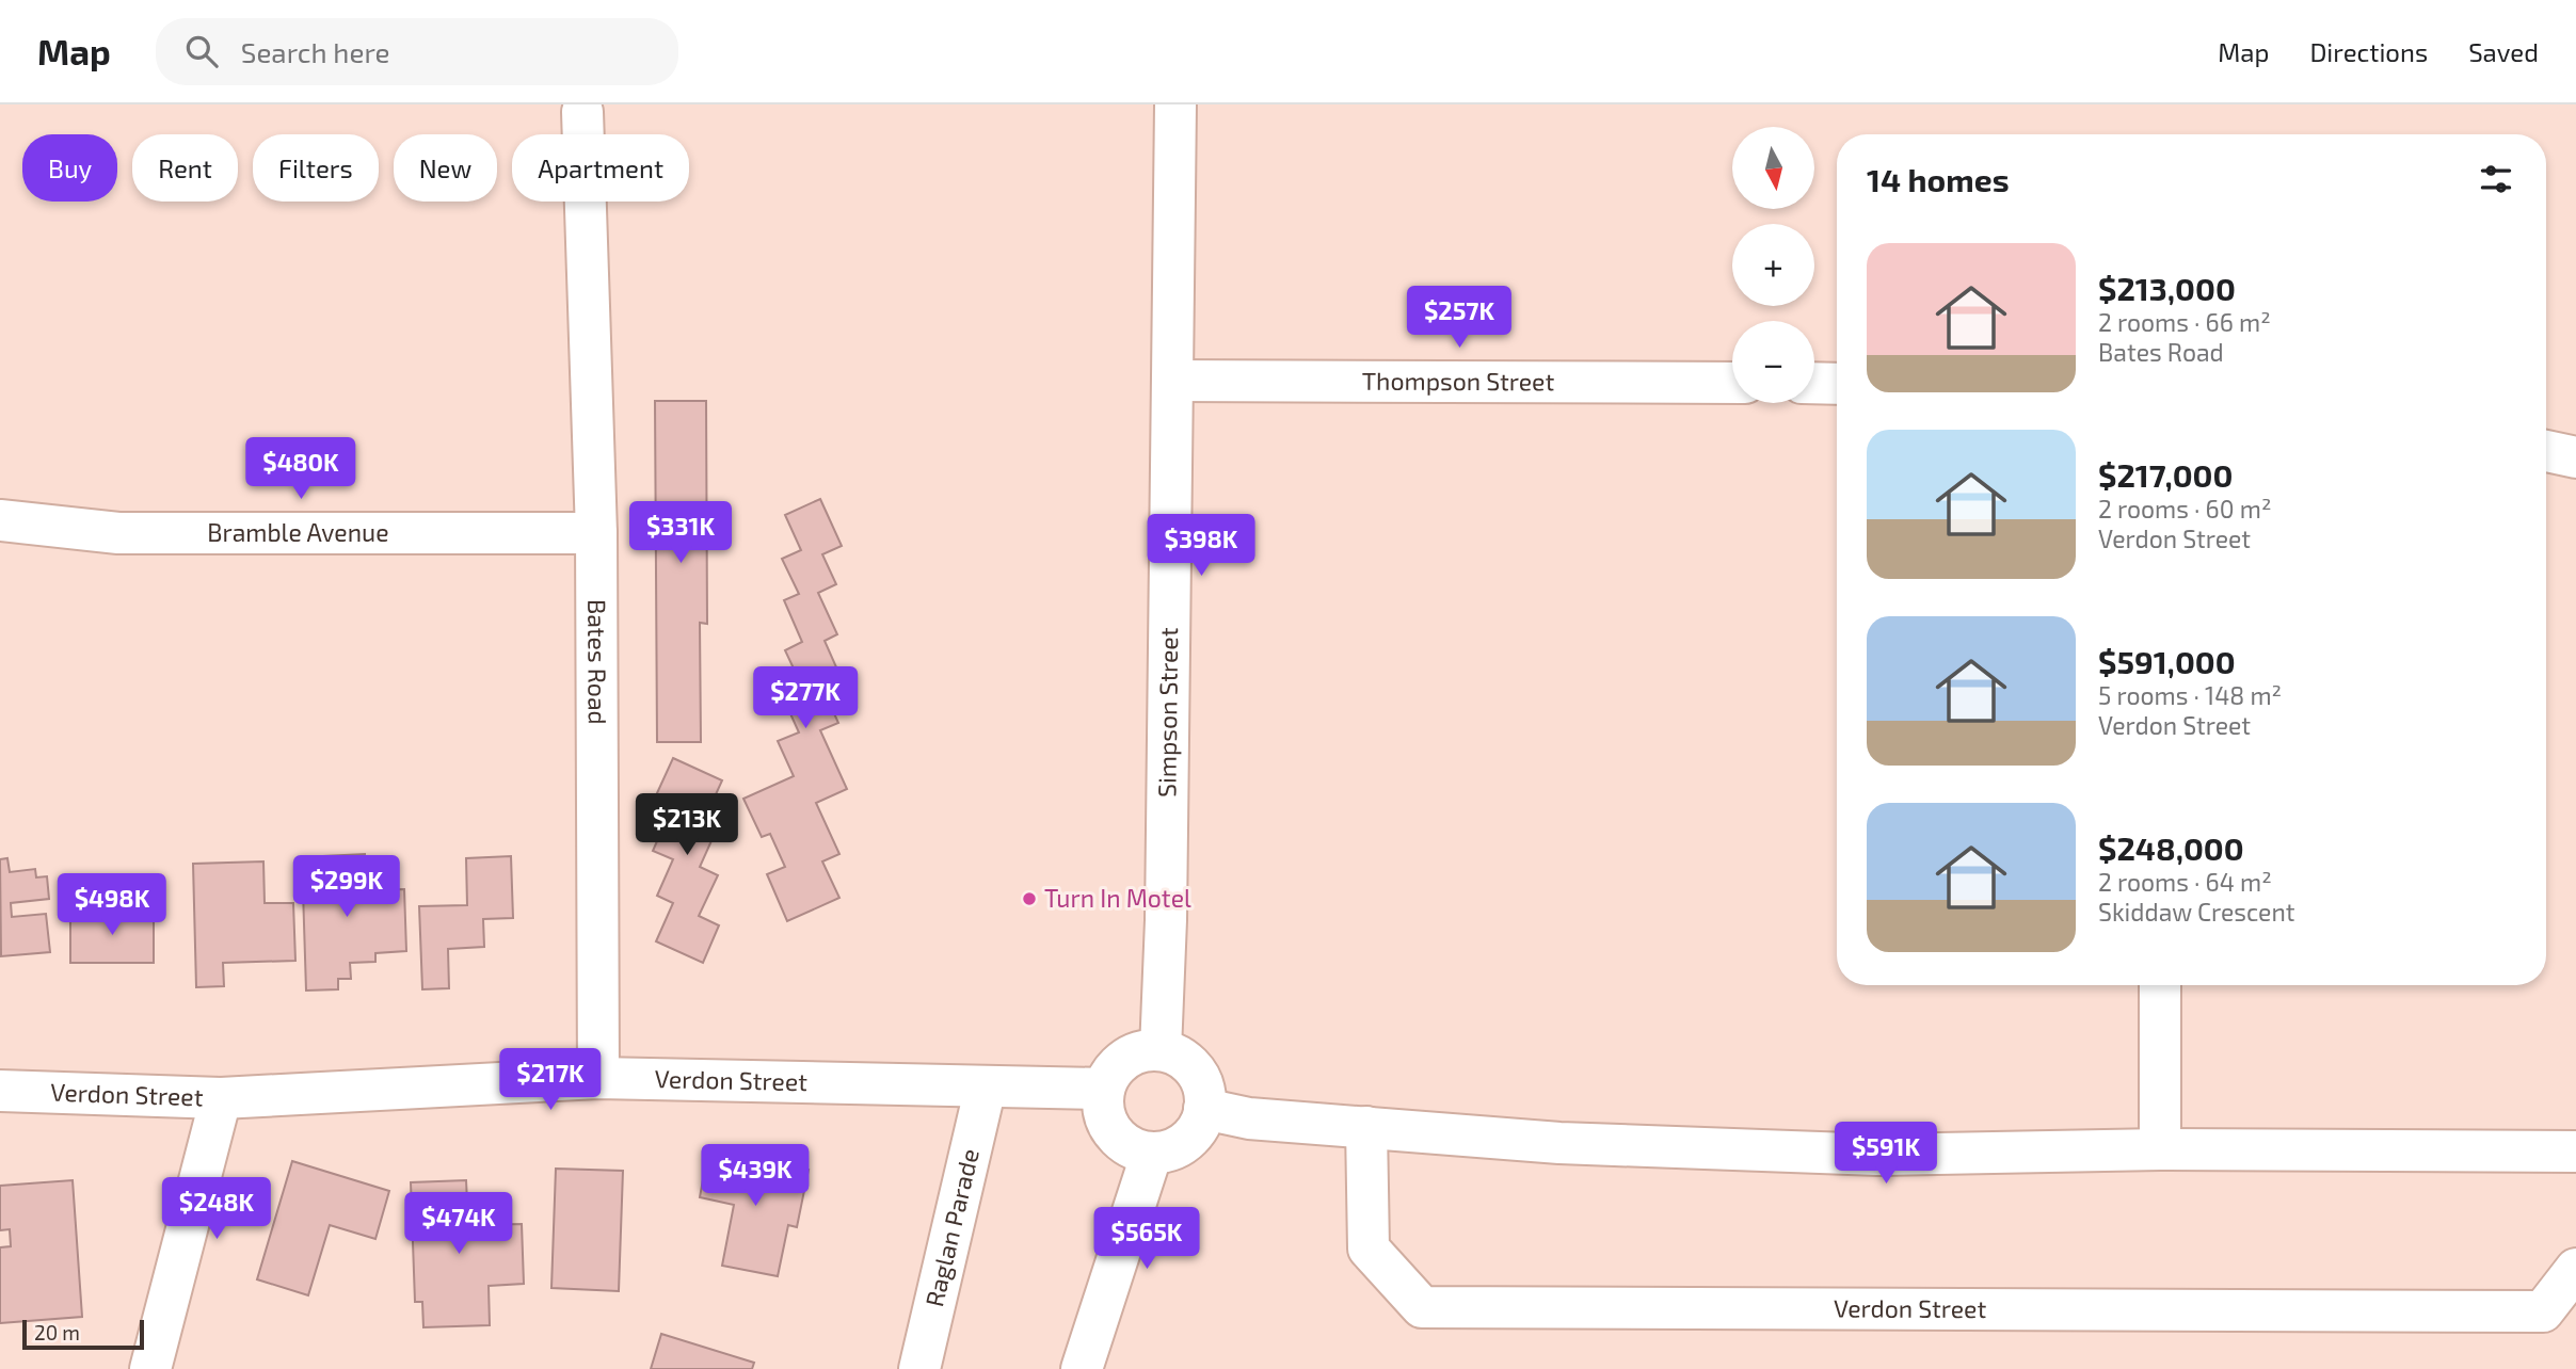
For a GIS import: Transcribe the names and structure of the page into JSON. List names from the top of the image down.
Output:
{
  "streets": {
    "street": [
      "Thompson Street",
      "Bramble Avenue",
      "Bates Road",
      "Simpson Street",
      "Verdon Street",
      "Raglan Parade"
    ]
  },
  "crossings": [
    ["Thompson Street", "Simpson Street"],
    ["Bramble Avenue", "Bates Road"],
    ["Bates Road", "Verdon Street"],
    ["Simpson Street", "Verdon Street"],
    ["Verdon Street", "Raglan Parade"]
  ],
  "places": ["Turn In Motel"],
  "scale_bar": "20 m",
  "north": "bottom",
  "page": {
    "header": "Map",
    "search": "Search here",
    "nav": ["Map", "Directions", "Saved"],
    "map_buttons": ["+", "−"],
    "chip": [
      "Buy",
      "Rent",
      "Filters",
      "New",
      "Apartment"
    ],
    "heading": "14 homes",
    "list": [
      {
        "name": "$213,000",
        "note": "2 rooms · 66 m² · Bates Road"
      },
      {
        "name": "$217,000",
        "note": "2 rooms · 60 m² · Verdon Street"
      },
      {
        "name": "$591,000",
        "note": "5 rooms · 148 m² · Verdon Street"
      },
      {
        "name": "$248,000",
        "note": "2 rooms · 64 m² · Skiddaw Crescent"
      }
    ],
    "price": [
      "$257K",
      "$480K",
      "$331K",
      "$398K",
      "$277K",
      "$213K",
      "$299K",
      "$498K",
      "$217K",
      "$591K",
      "$439K",
      "$248K",
      "$474K",
      "$565K"
    ],
    "scale": "20 m"
  }
}
